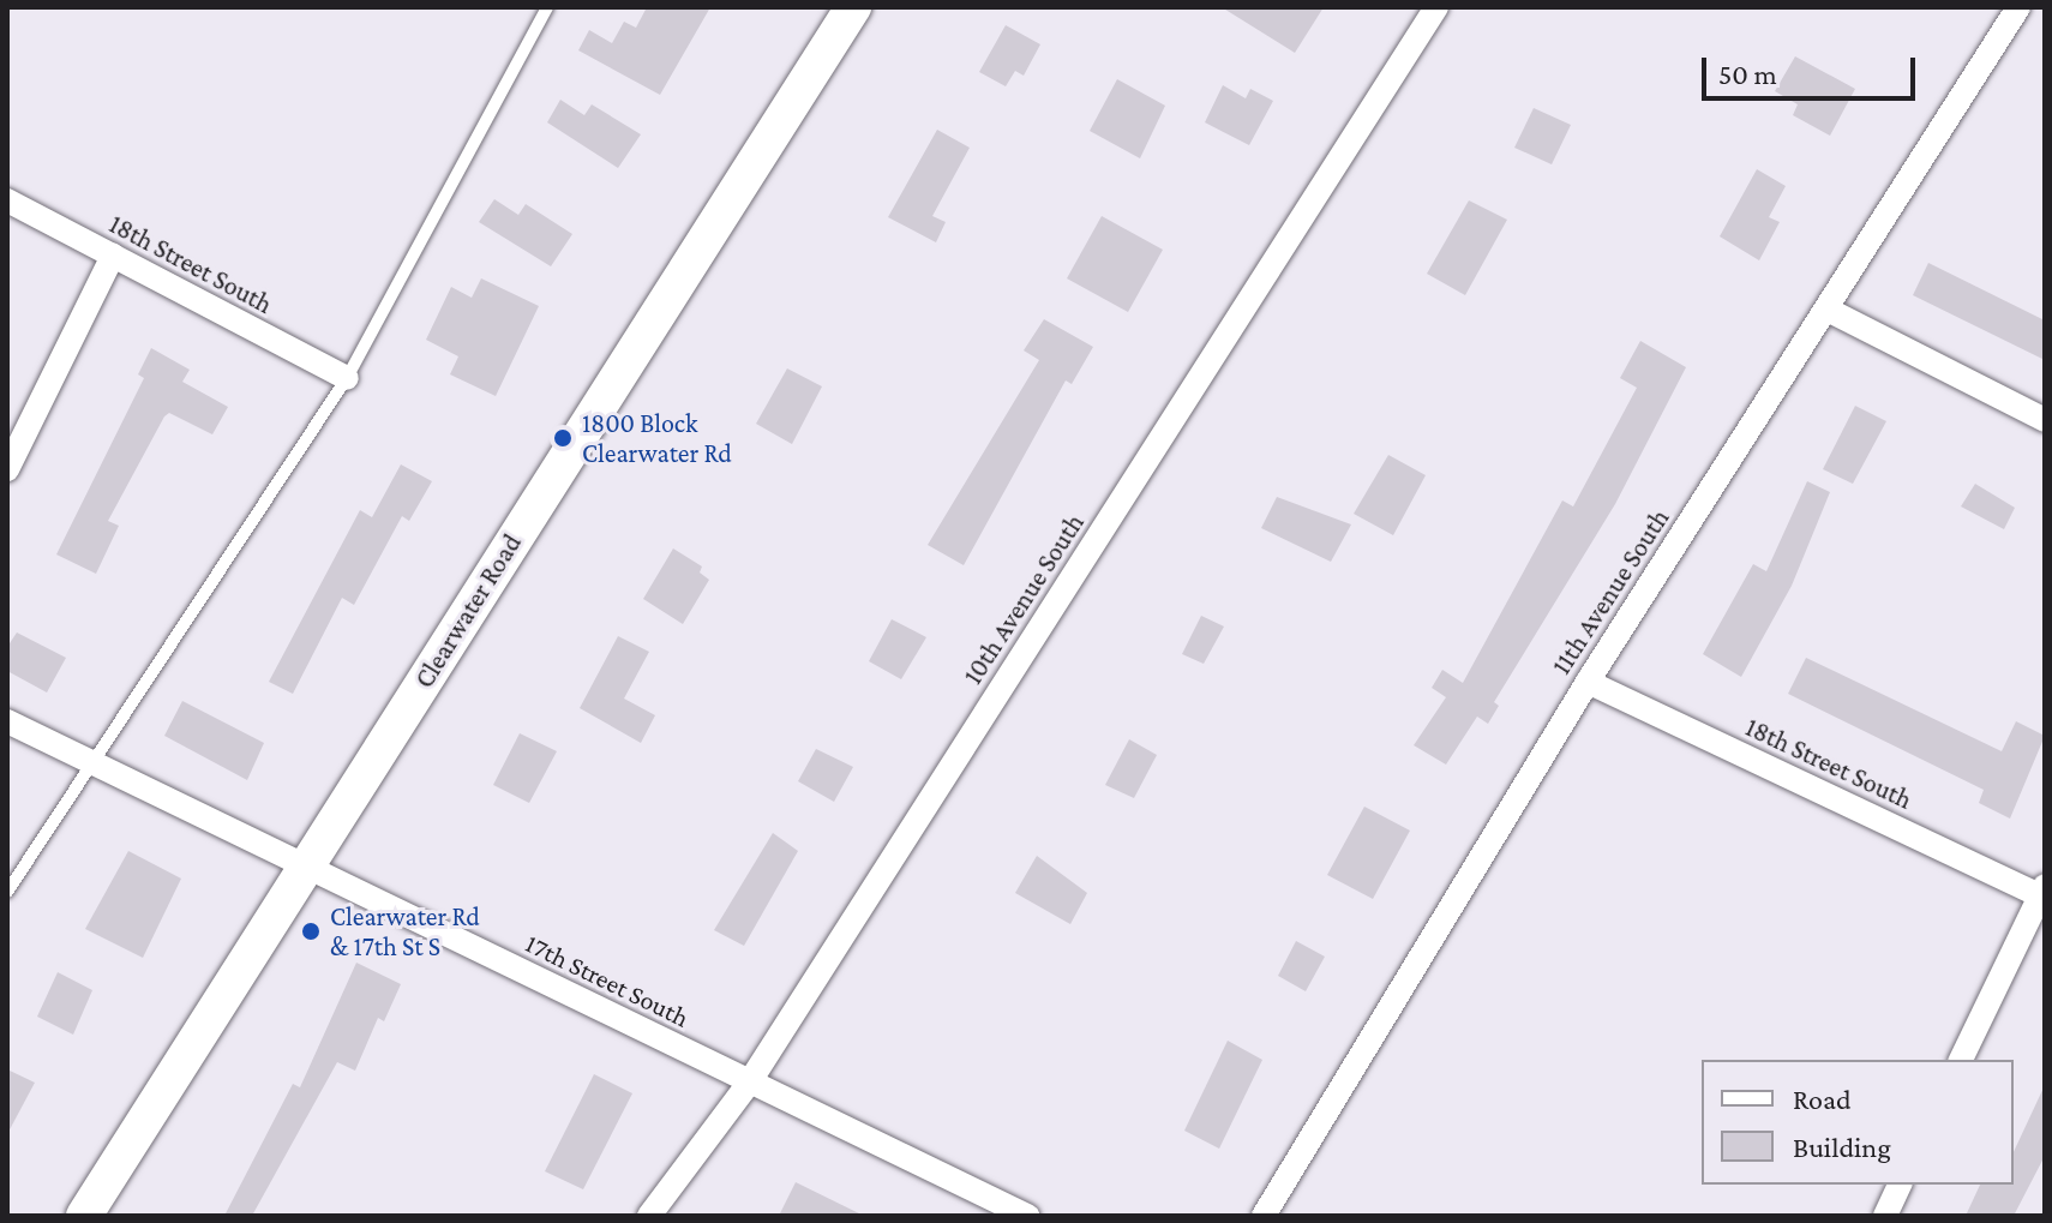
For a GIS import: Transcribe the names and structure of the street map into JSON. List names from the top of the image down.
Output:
{
  "streets": {
    "street": [
      "18th Street South",
      "11th Avenue South",
      "10th Avenue South",
      "Clearwater Road",
      "17th Street South"
    ]
  },
  "crossings": [
    ["18th Street South", "11th Avenue South"],
    ["10th Avenue South", "17th Street South"],
    ["Clearwater Road", "17th Street South"]
  ],
  "places": ["1800 Block Clearwater Rd", "Clearwater Rd & 17th St S"],
  "legend": ["Road", "Building"],
  "scale_bar": "50 m"
}
